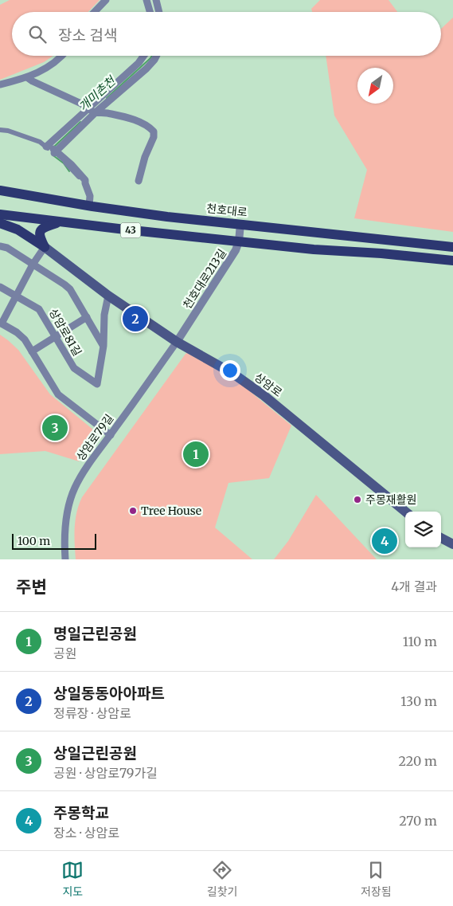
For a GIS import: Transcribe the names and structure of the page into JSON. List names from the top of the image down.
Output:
{
  "streets": {
    "main road": ["천호대로", "43", "상암로"],
    "street": ["천호대로213길", "상암로81길", "상암로79길"]
  },
  "crossings": [
    ["천호대로", "천호대로213길"],
    ["43", "천호대로213길"],
    ["천호대로213길", "상암로"],
    ["천호대로213길", "상암로79길"],
    ["상암로81길", "상암로"],
    ["상암로", "상암로79길"]
  ],
  "water": ["개미촌천"],
  "places": ["주몽재활원", "Tree House"],
  "scale_bar": "100 m",
  "north": "bottom left",
  "page": {
    "search": "장소 검색",
    "pins": [
      "2",
      "3",
      "1",
      "4"
    ],
    "scale": "100 m",
    "heading": ["주변", "4개 결과"],
    "list": [
      {
        "mark": "1",
        "name": "명일근린공원",
        "note": "공원",
        "value": "110 m"
      },
      {
        "mark": "2",
        "name": "상일동동아아파트",
        "note": "정류장 · 상암로",
        "value": "130 m"
      },
      {
        "mark": "3",
        "name": "상일근린공원",
        "note": "공원 · 상암로79가길",
        "value": "220 m"
      },
      {
        "mark": "4",
        "name": "주몽학교",
        "note": "장소 · 상암로",
        "value": "270 m"
      }
    ],
    "nav": ["지도", "길찾기", "저장됨"]
  }
}
